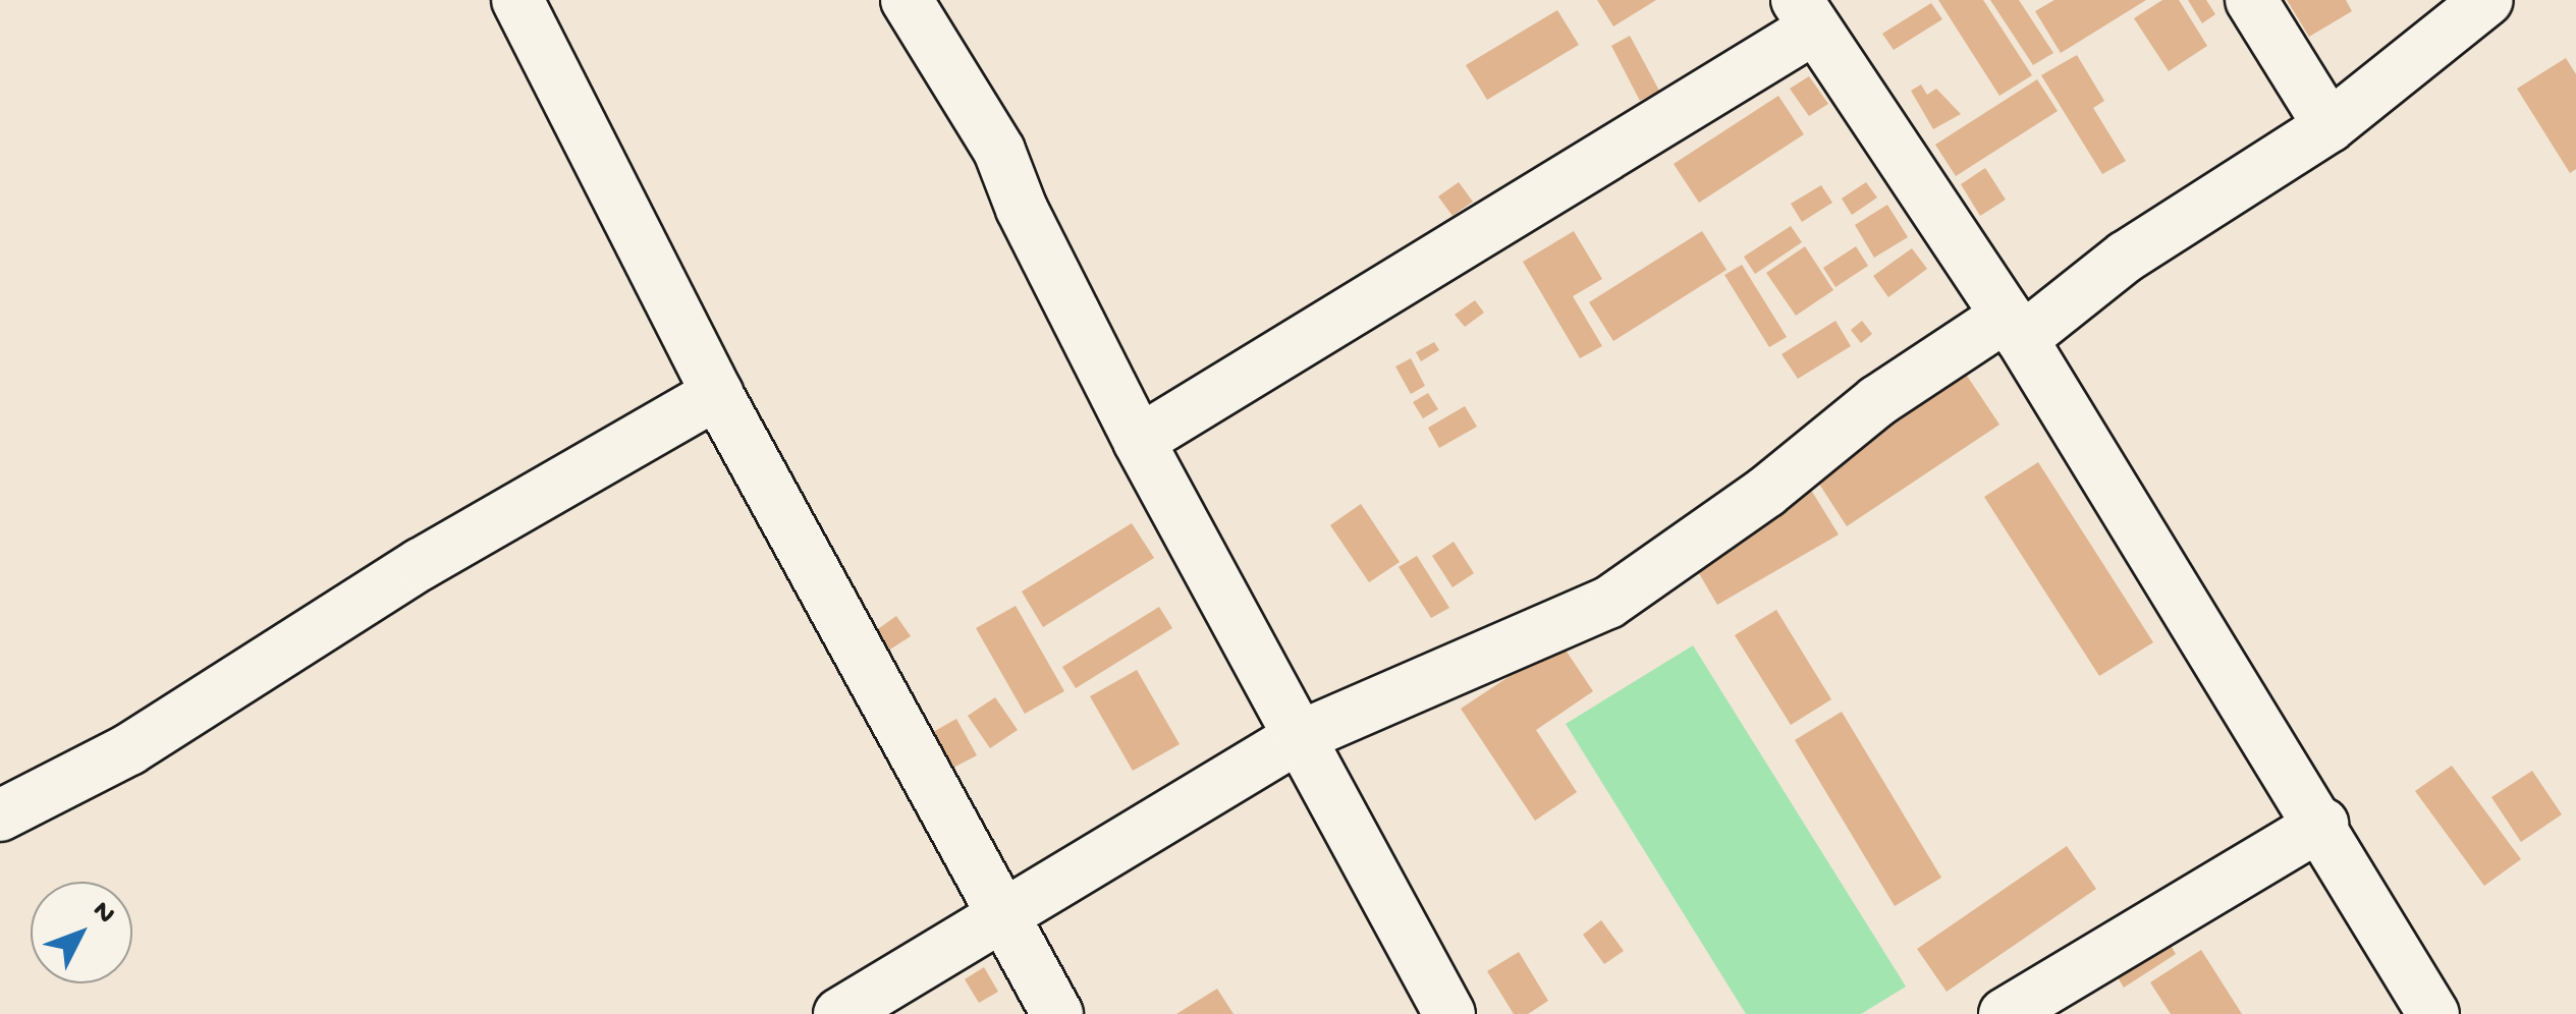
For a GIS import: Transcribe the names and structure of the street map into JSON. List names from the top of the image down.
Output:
{
  "north": "top right"
}
